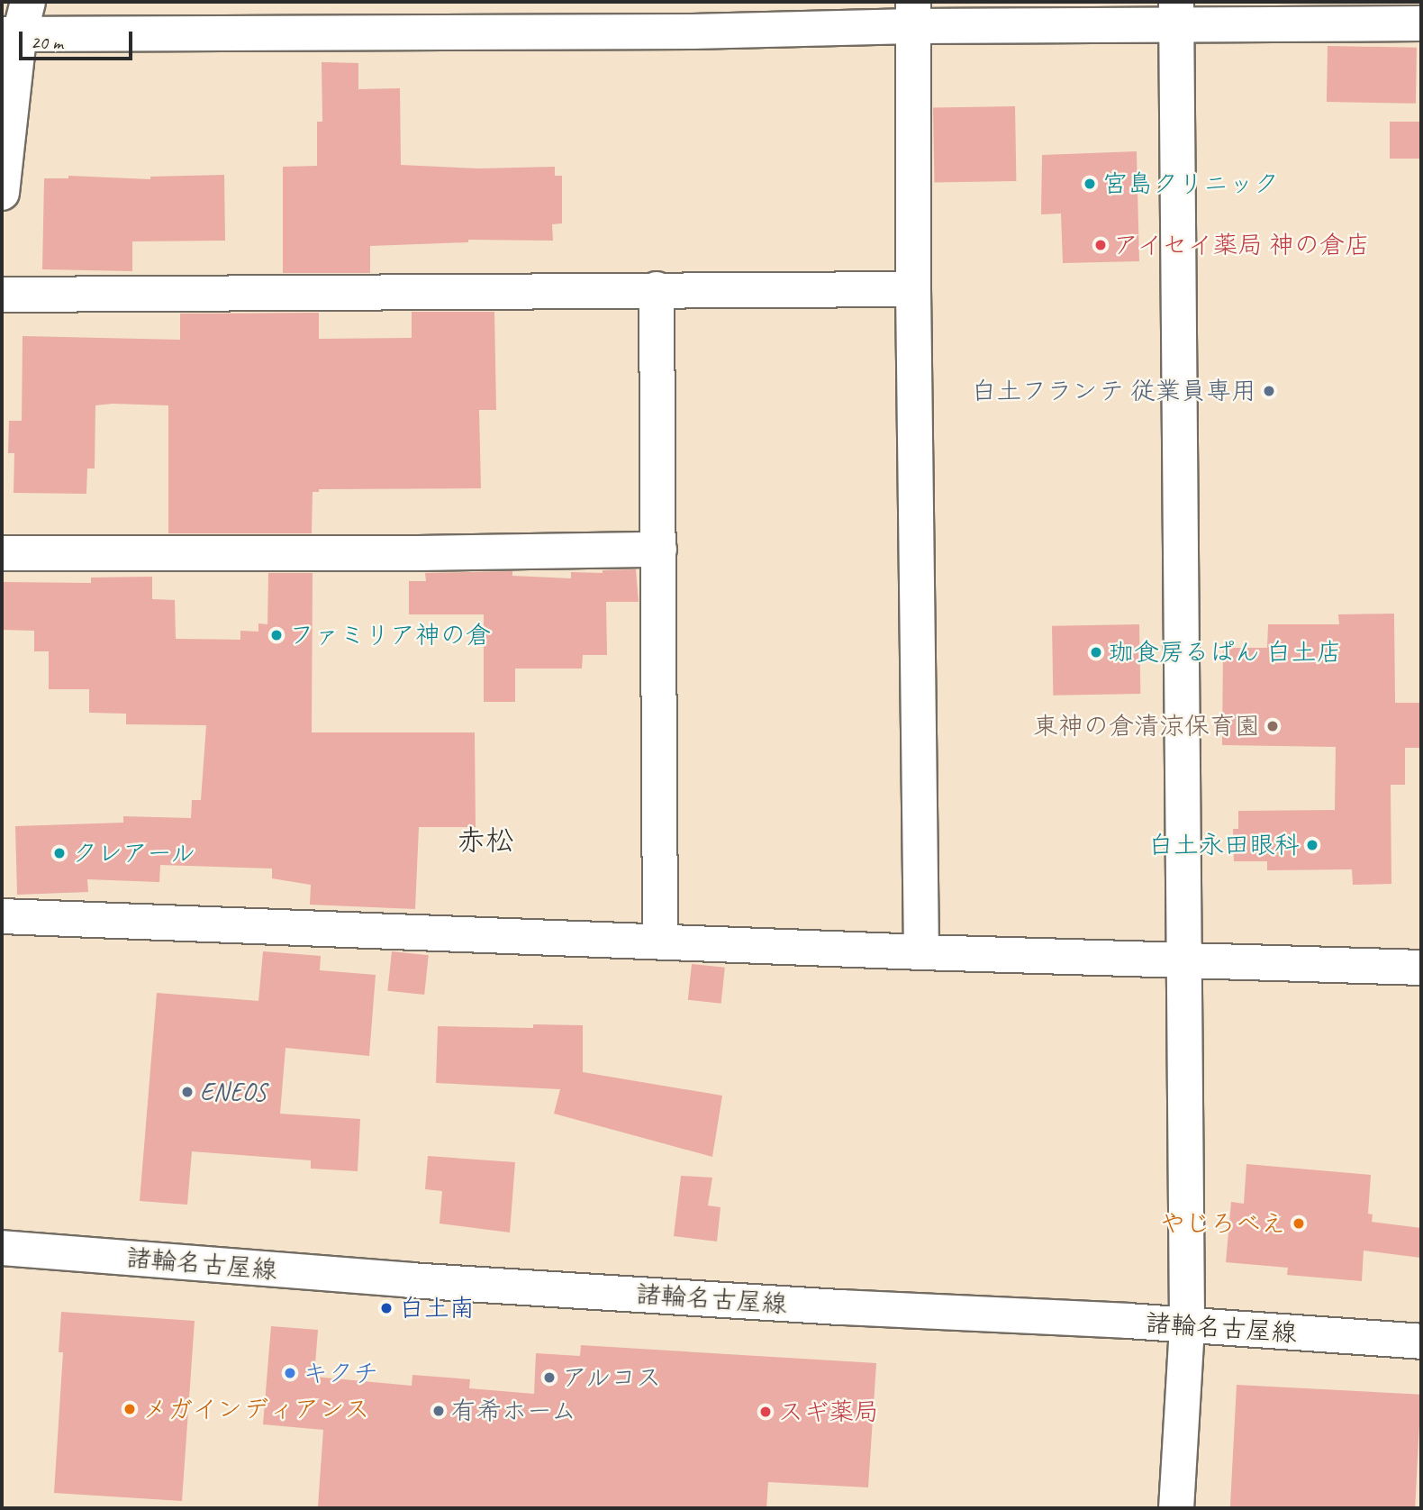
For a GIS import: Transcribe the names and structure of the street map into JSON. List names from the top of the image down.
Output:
{
  "streets": {
    "street": ["諸輪名古屋線"]
  },
  "districts": ["赤松"],
  "places": [
    "宮島クリニック",
    "アイセイ薬局 神の倉店",
    "白土フランテ 従業員専用",
    "ファミリア神の倉",
    "珈食房るぱん 白土店",
    "東神の倉清涼保育園",
    "白土永田眼科",
    "クレアール",
    "ENEOS",
    "やじろべえ",
    "白土南",
    "キクチ",
    "アルコス",
    "メガインディアンス",
    "有希ホーム",
    "スギ薬局"
  ],
  "scale_bar": "20 m"
}
